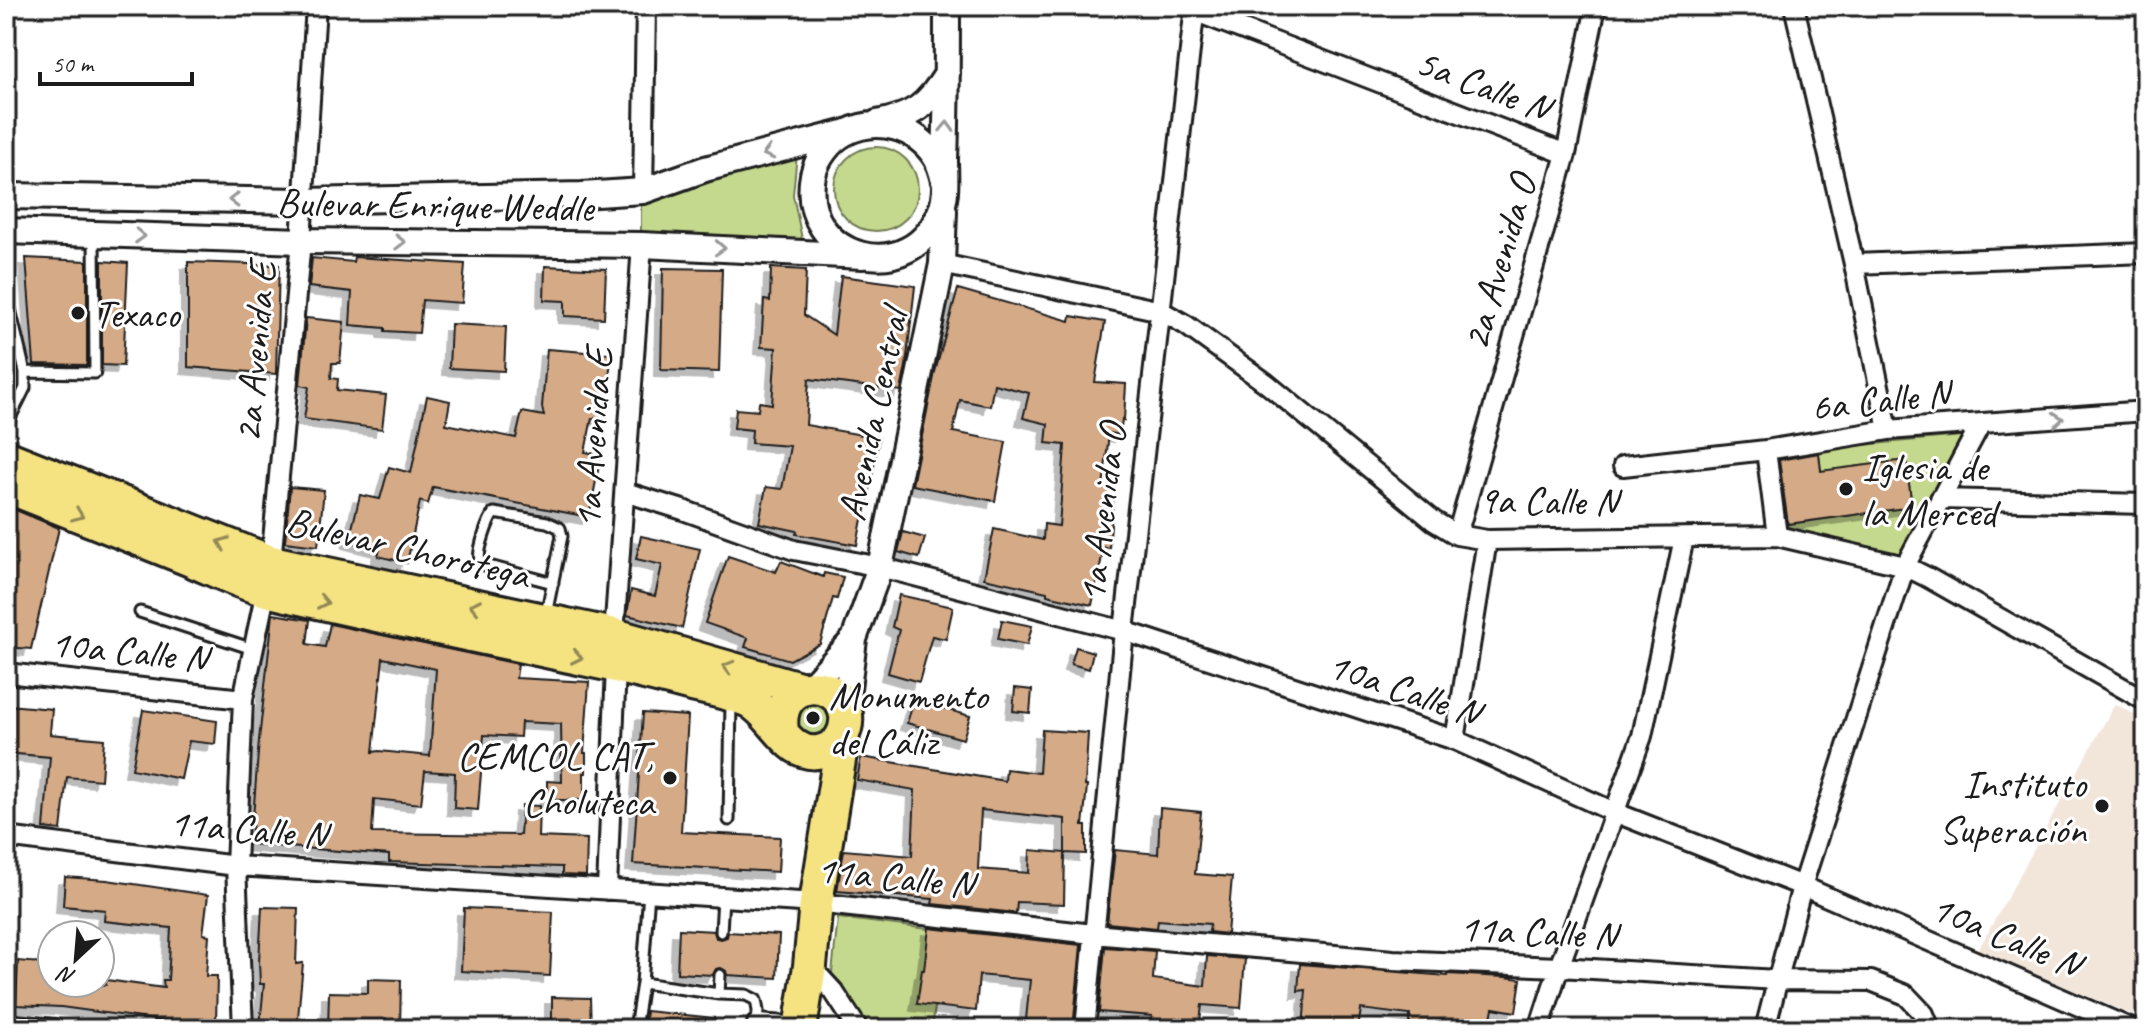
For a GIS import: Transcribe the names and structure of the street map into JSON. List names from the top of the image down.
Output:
{
  "streets": {
    "highway": ["Bulevar Chorotega"],
    "street": [
      "5a Calle N",
      "Bulevar Enrique Weddle",
      "2a Avenida O",
      "2a Avenida E",
      "6a Calle N",
      "Avenida Central",
      "1a Avenida E",
      "9a Calle N",
      "1a Avenida O",
      "10a Calle N",
      "11a Calle N"
    ]
  },
  "crossings": [
    ["5a Calle N", "2a Avenida O"],
    ["5a Calle N", "1a Avenida O"],
    ["Bulevar Enrique Weddle", "2a Avenida E"],
    ["Bulevar Enrique Weddle", "Avenida Central"],
    ["Bulevar Enrique Weddle", "1a Avenida E"],
    ["Bulevar Enrique Weddle", "9a Calle N"],
    ["2a Avenida O", "9a Calle N"],
    ["2a Avenida E", "Bulevar Chorotega"],
    ["2a Avenida E", "10a Calle N"],
    ["2a Avenida E", "11a Calle N"],
    ["Avenida Central", "9a Calle N"],
    ["Avenida Central", "Bulevar Chorotega"],
    ["Avenida Central", "10a Calle N"],
    ["1a Avenida E", "Bulevar Chorotega"],
    ["1a Avenida E", "10a Calle N"],
    ["1a Avenida E", "11a Calle N"],
    ["9a Calle N", "1a Avenida O"],
    ["1a Avenida O", "10a Calle N"],
    ["1a Avenida O", "11a Calle N"]
  ],
  "places": [
    "Texaco",
    "Iglesia de la Merced",
    "Monumento del Cáliz",
    "CEMCOL CAT, Choluteca",
    "Instituto Superación"
  ],
  "scale_bar": "50 m",
  "north": "bottom left"
}
